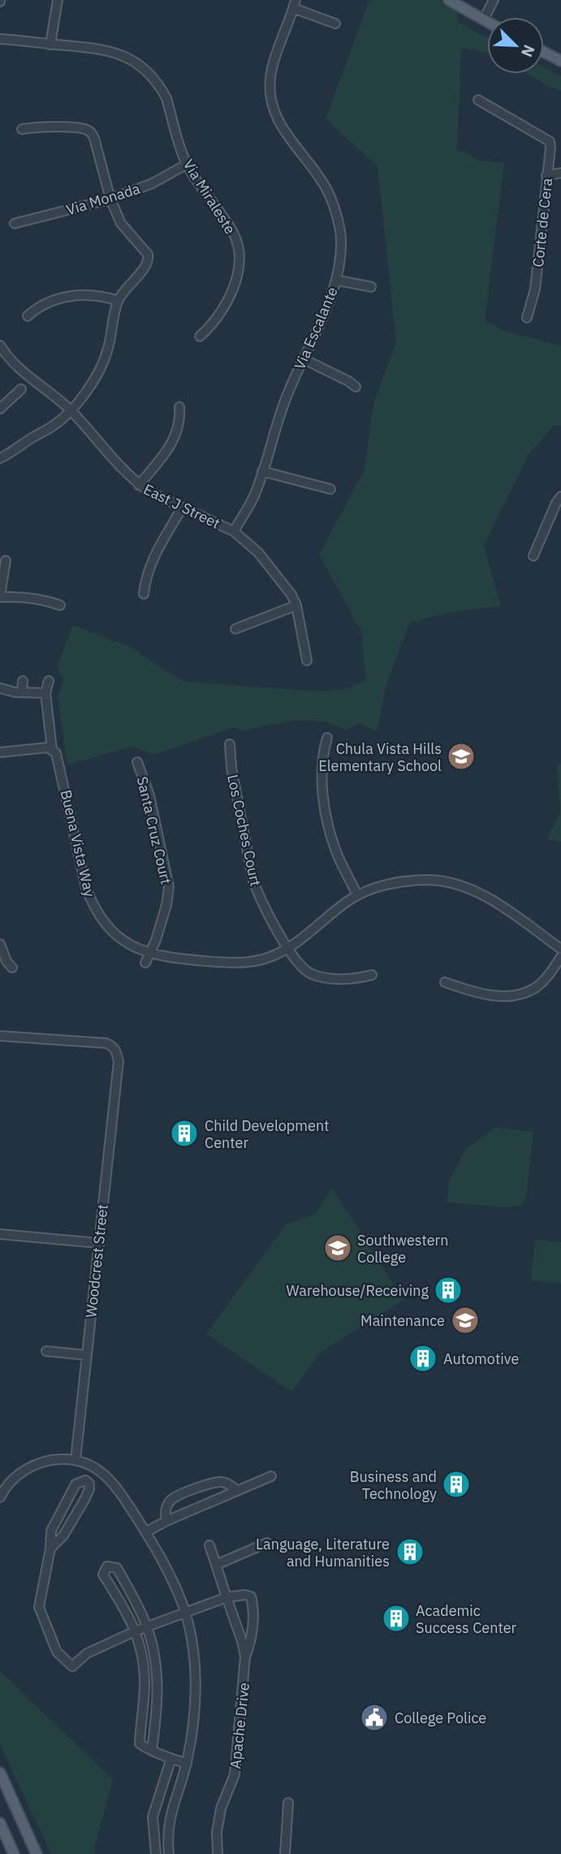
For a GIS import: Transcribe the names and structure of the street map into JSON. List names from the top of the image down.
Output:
{
  "streets": {
    "street": [
      "Via Miraleste",
      "Via Monada",
      "Corte de Cera",
      "Via Escalante",
      "East J Street",
      "Santa Cruz Court",
      "Los Coches Court",
      "Buena Vista Way",
      "Woodcrest Street",
      "Apache Drive"
    ]
  },
  "crossings": [
    ["Via Miraleste", "Via Monada"],
    ["Via Escalante", "East J Street"],
    ["Santa Cruz Court", "Buena Vista Way"],
    ["Los Coches Court", "Buena Vista Way"]
  ],
  "places": {
    "school or university": ["Chula Vista Hills Elementary School", "Southwestern College", "Maintenance"],
    "building": [
      "Child Development Center",
      "Warehouse/Receiving",
      "Automotive",
      "Business and Technology",
      "Language, Literature and Humanities",
      "Academic Success Center"
    ],
    "public building": ["College Police"]
  },
  "north": "bottom right"
}
